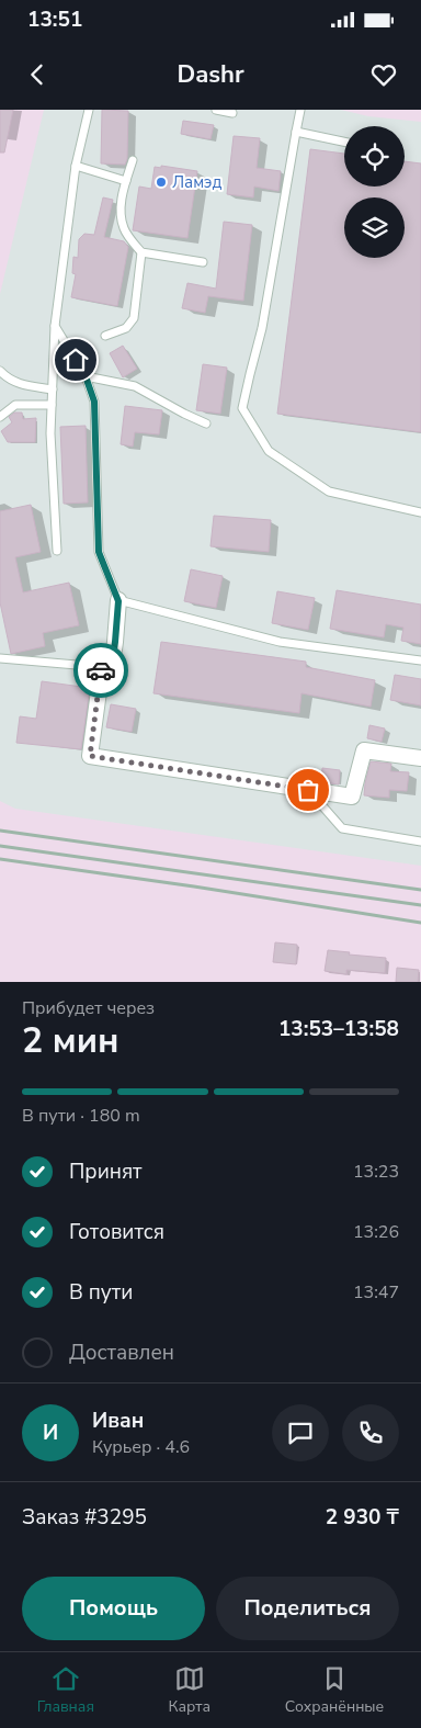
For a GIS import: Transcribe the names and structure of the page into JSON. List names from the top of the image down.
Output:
{
  "places": ["Ламэд"],
  "page": {
    "status": "13:51",
    "header": "Dashr",
    "heading": ["2 мин", "Прибудет через", "13:53–13:58"],
    "panel": [
      "Иван",
      "Курьер · 4.6",
      "Заказ #3295",
      "2 930 ₸"
    ],
    "bar": "В пути · 180 m",
    "list": [
      ["Принят", "13:23"],
      ["Готовится", "13:26"],
      ["В пути", "13:47"],
      "Доставлен"
    ],
    "round": "И",
    "buttons": ["Помощь", "Поделиться"],
    "tabs": ["Главная", "Карта", "Сохранённые"]
  }
}
